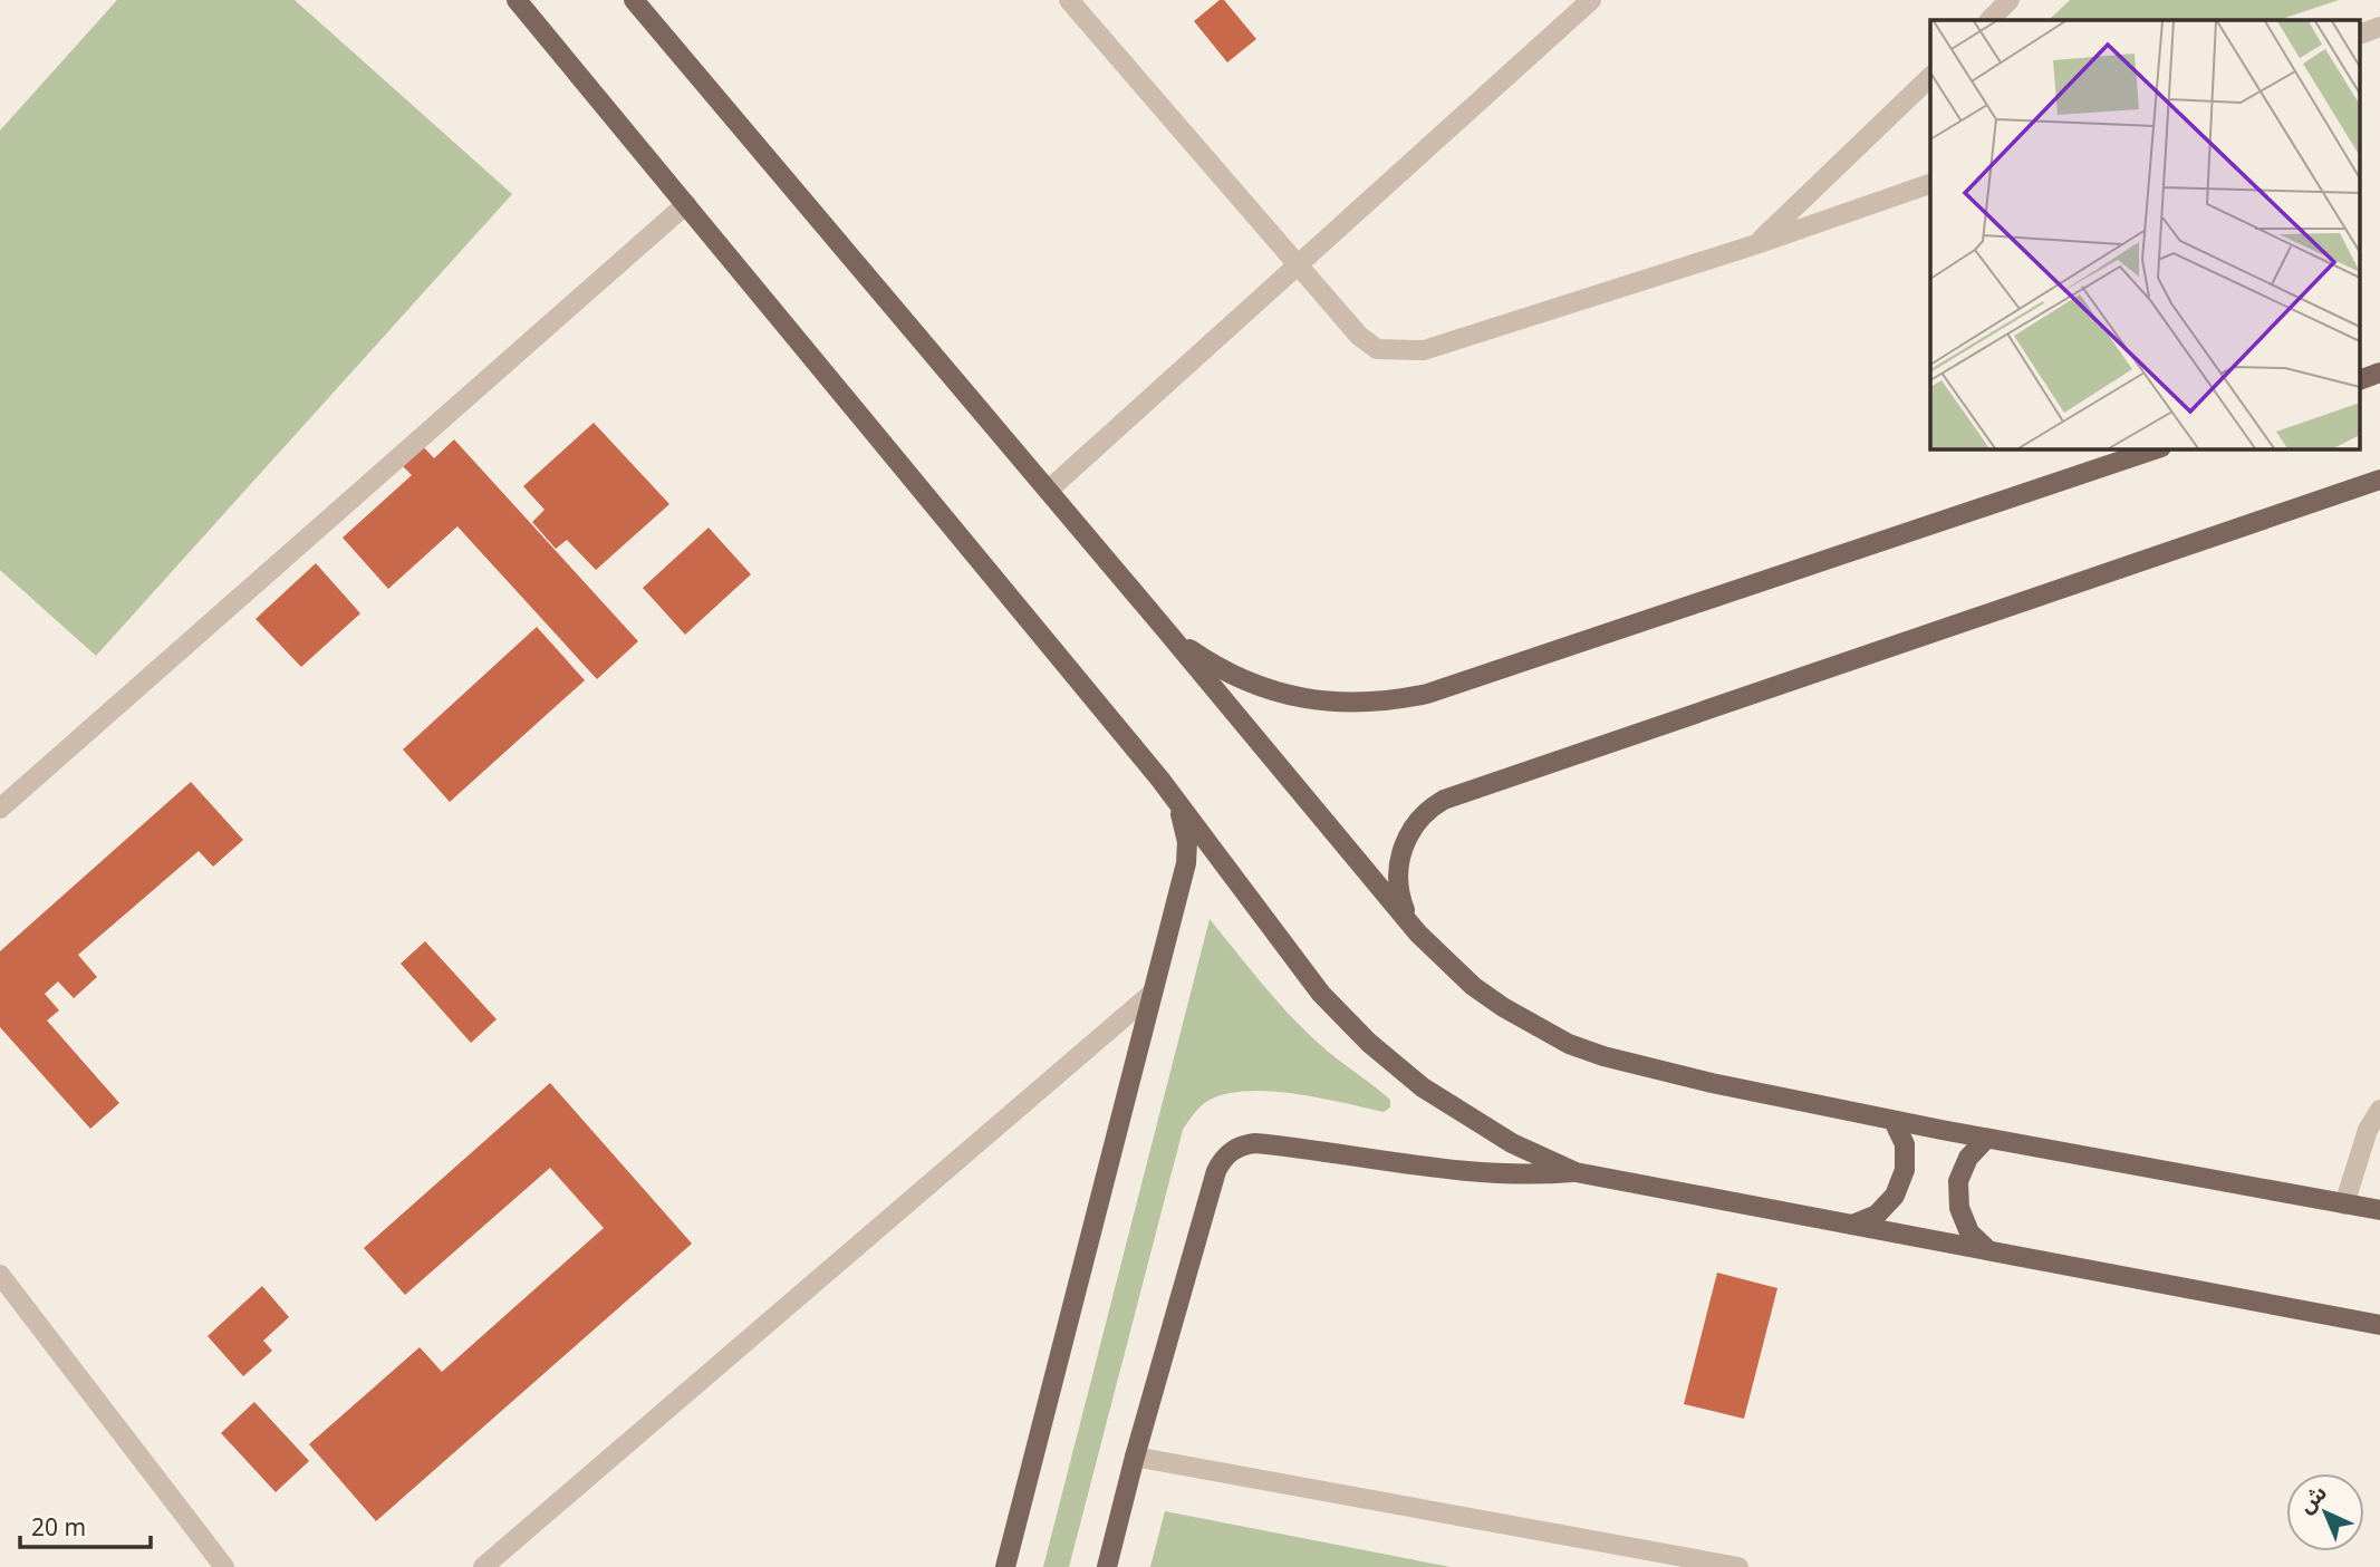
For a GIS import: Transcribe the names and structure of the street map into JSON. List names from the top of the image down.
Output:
{
  "scale_bar": "20 m",
  "north": "top left"
}
